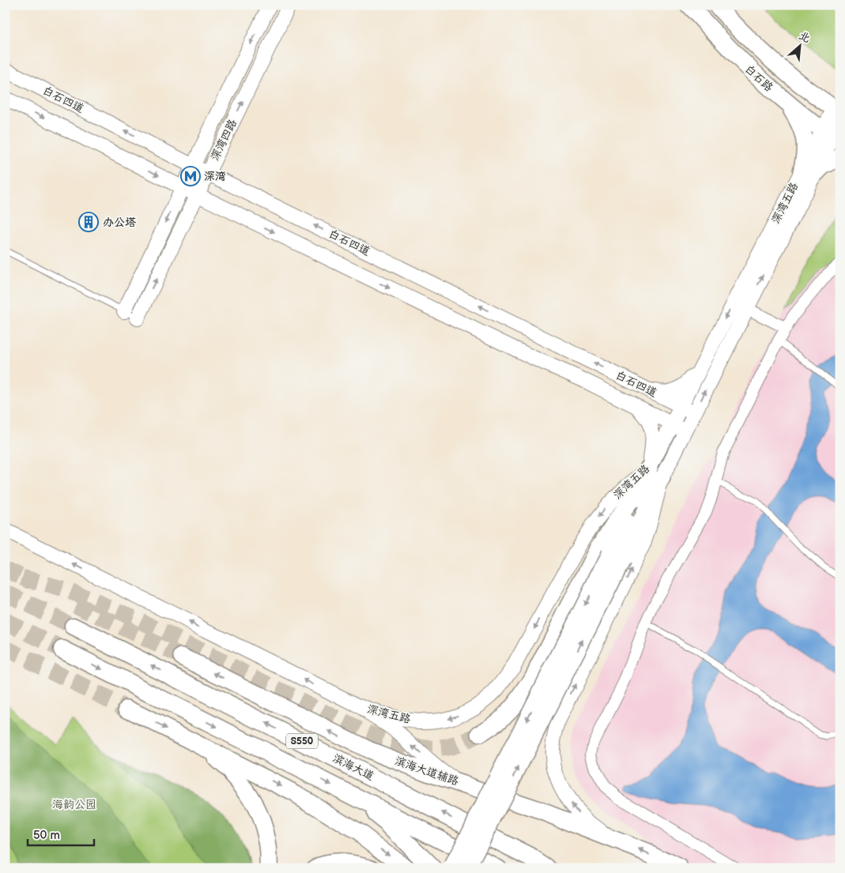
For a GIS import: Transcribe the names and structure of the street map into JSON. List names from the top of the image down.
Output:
{
  "streets": {
    "highway": ["S550", "滨海大道"],
    "main road": ["白石路", "滨海大道辅路"],
    "street": ["白石四道", "深湾四路", "深湾五路"]
  },
  "crossings": [
    ["白石路", "深湾五路"],
    ["白石四道", "深湾四路"],
    ["白石四道", "深湾五路"],
    ["深湾五路", "滨海大道辅路"]
  ],
  "parks": ["海韵公园"],
  "places": {
    "metro station": ["深湾"],
    "building": ["办公塔"]
  },
  "scale_bar": "50 m",
  "north": "top right"
}
